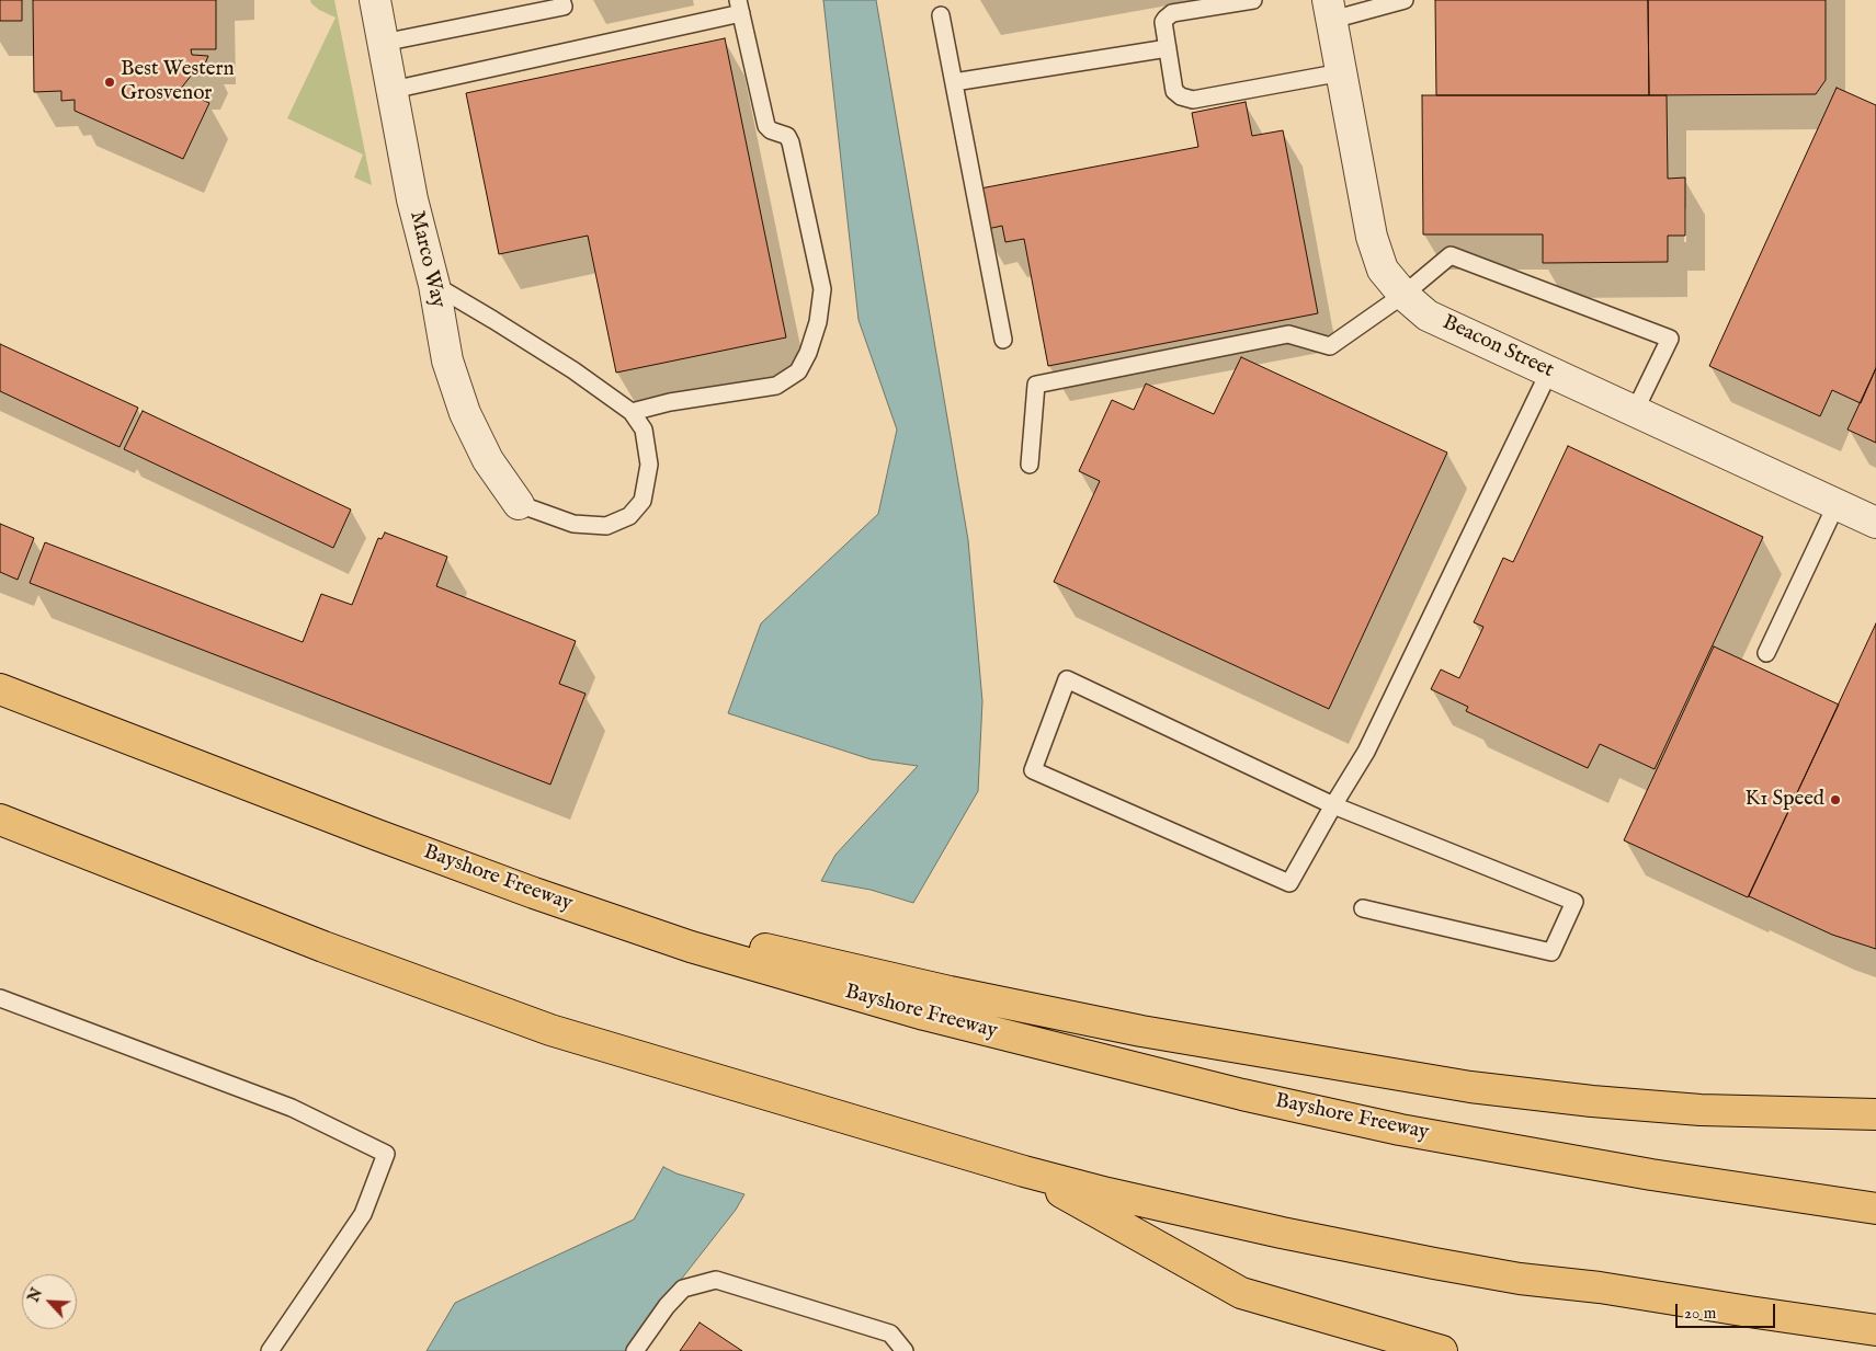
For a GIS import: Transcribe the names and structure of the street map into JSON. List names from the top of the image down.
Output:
{
  "streets": {
    "highway": ["Bayshore Freeway"],
    "street": ["Marco Way", "Beacon Street"]
  },
  "places": ["Best Western Grosvenor", "K1 Speed"],
  "scale_bar": "20 m",
  "north": "top left"
}
